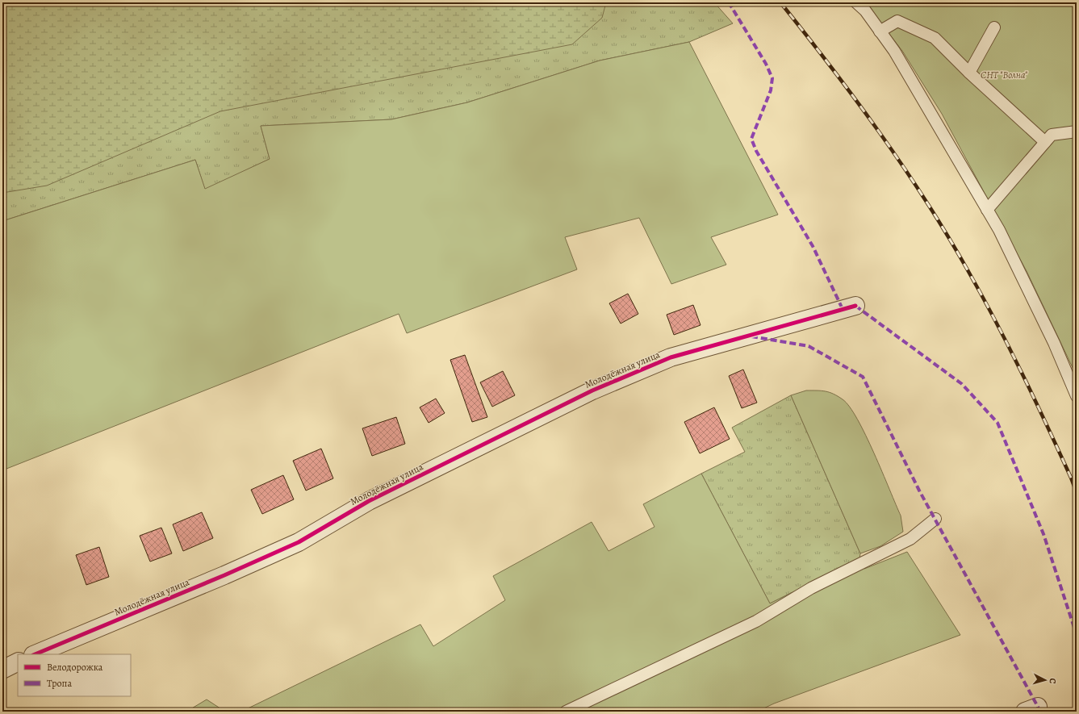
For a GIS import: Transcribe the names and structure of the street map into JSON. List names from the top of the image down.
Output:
{
  "streets": {
    "street": ["Молодёжная улица"]
  },
  "parks": ["СНТ \"Волна\""],
  "legend": ["Велодорожка", "Тропа"],
  "north": "right"
}
